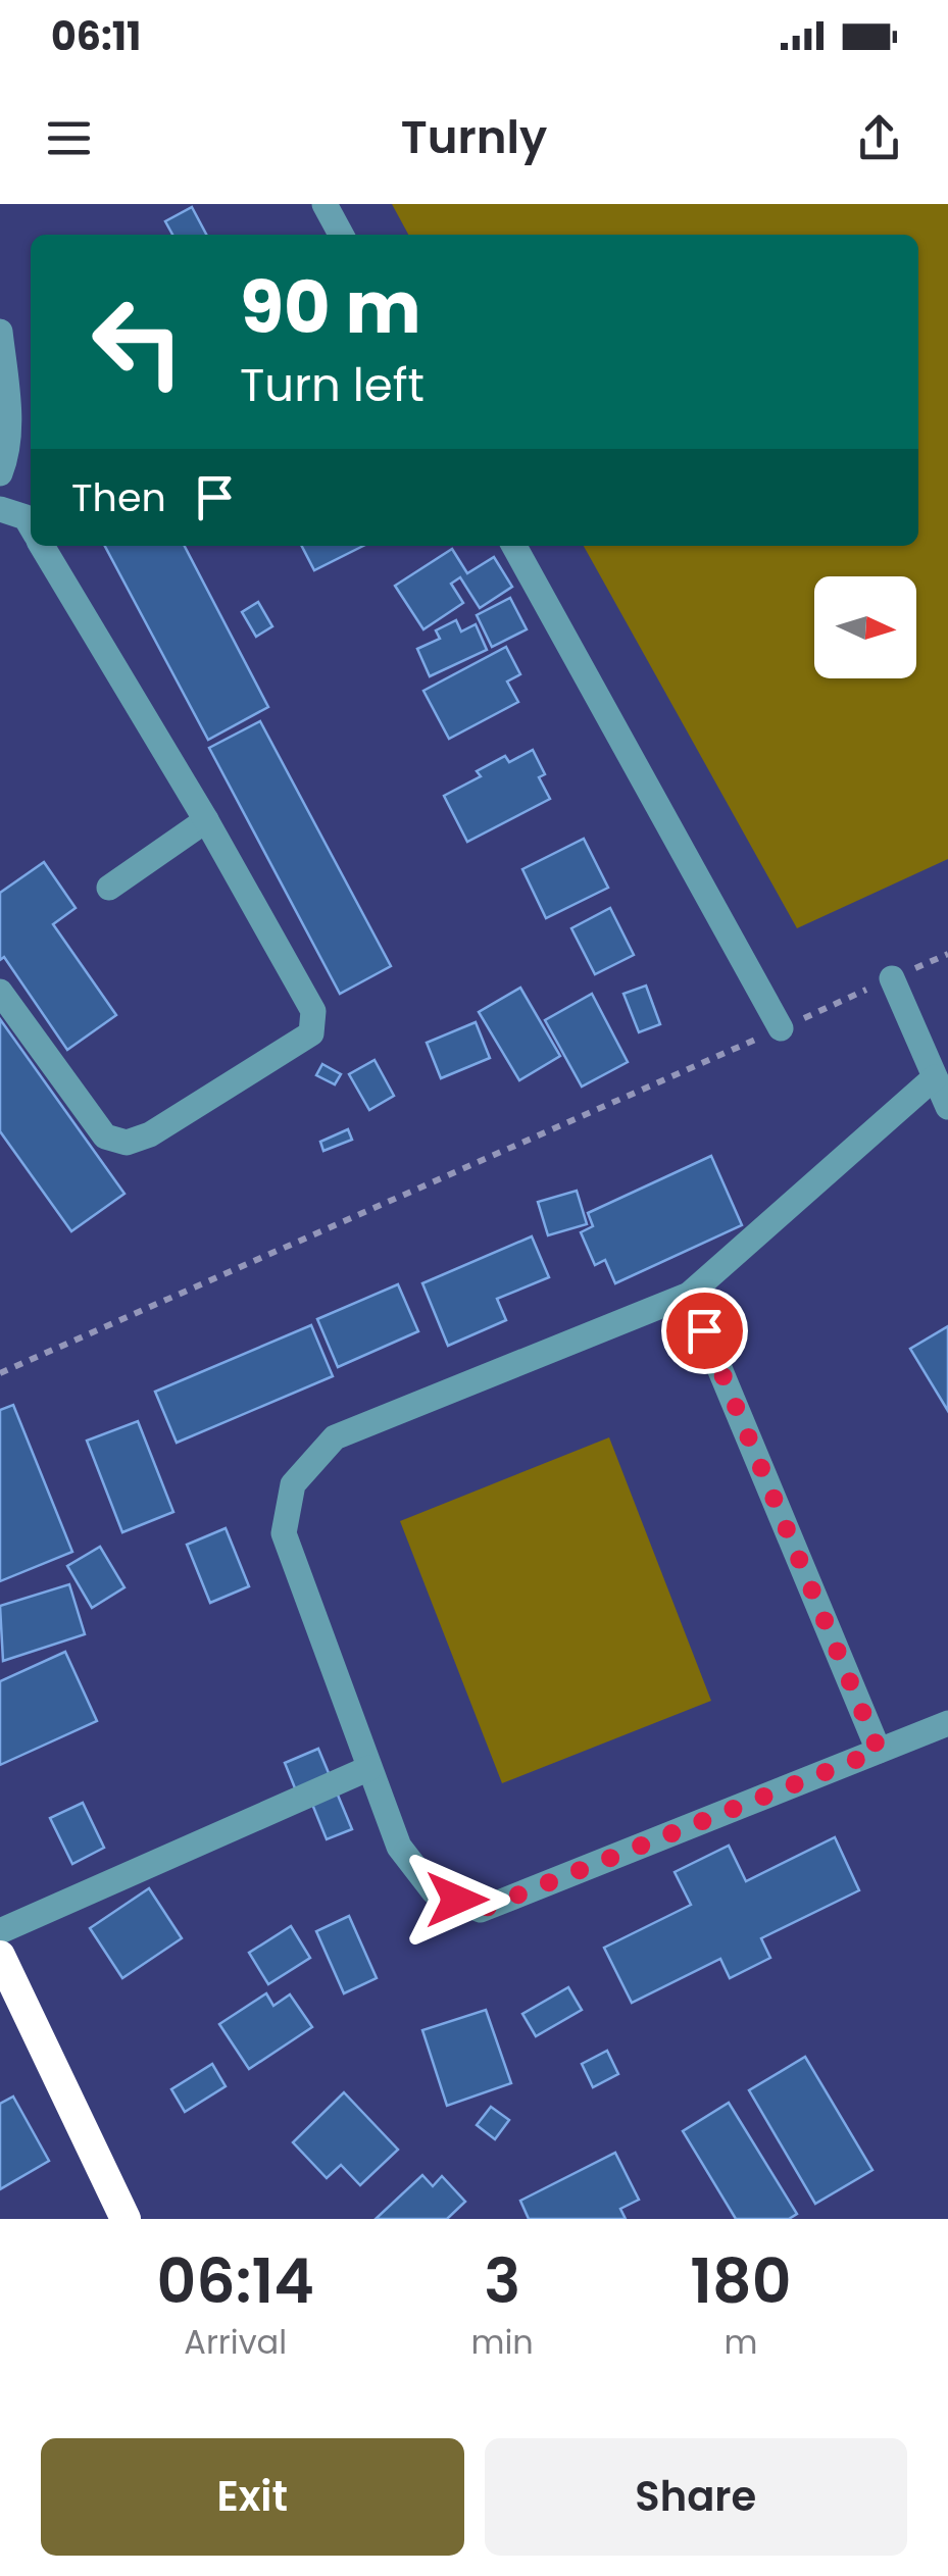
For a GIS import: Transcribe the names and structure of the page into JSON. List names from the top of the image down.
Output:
{
  "north": "right",
  "page": {
    "status": "06:11",
    "header": "Turnly",
    "turn": ["90 m", "Turn left"],
    "then": "Then",
    "eta": [
      "06:14",
      "Arrival",
      "3",
      "min",
      "180",
      "m"
    ],
    "buttons": ["Exit", "Share"]
  }
}
